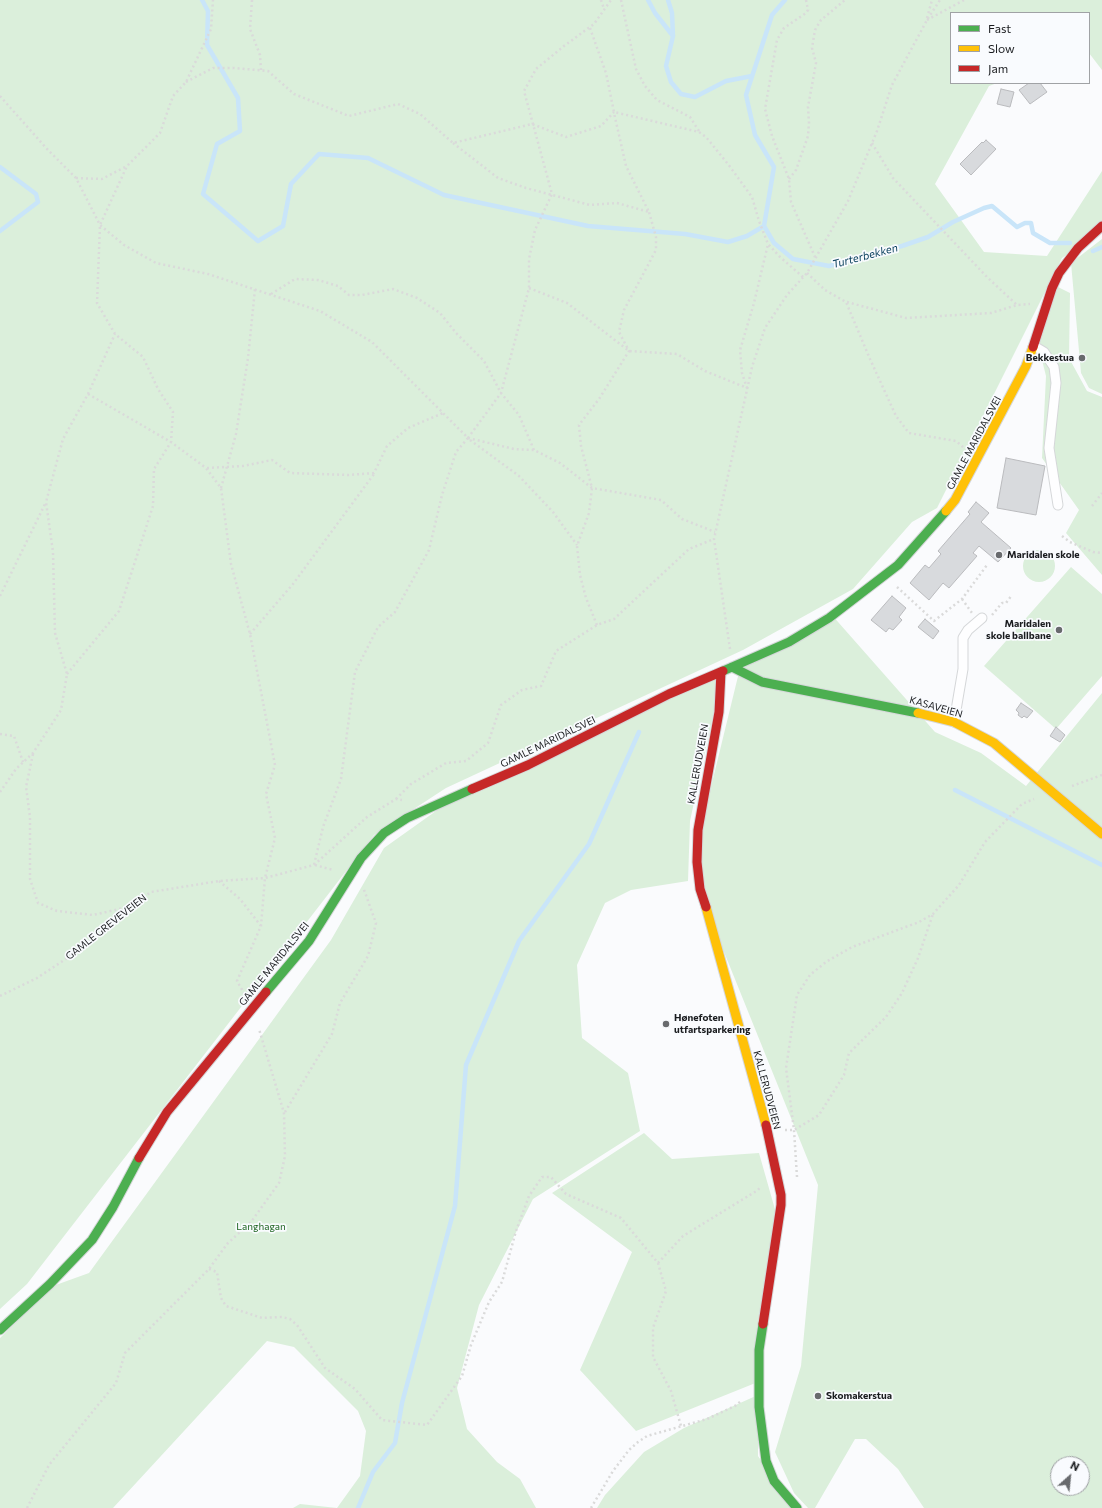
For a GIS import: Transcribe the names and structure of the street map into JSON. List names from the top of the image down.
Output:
{
  "streets": {
    "street": ["GAMLE MARIDALSVEI", "KASAVEIEN", "KALLERUDVEIEN"],
    "path": ["GAMLE GREVEVEIEN"]
  },
  "crossings": [
    ["GAMLE MARIDALSVEI", "KASAVEIEN"],
    ["GAMLE MARIDALSVEI", "KALLERUDVEIEN"]
  ],
  "water": ["Turterbekken"],
  "parks": ["Langhagan"],
  "places": [
    "Bekkestua",
    "Maridalen skole",
    "Maridalen skole ballbane",
    "Hønefoten utfartsparkering",
    "Skomakerstua"
  ],
  "legend": ["Fast", "Slow", "Jam"],
  "north": "top right"
}
